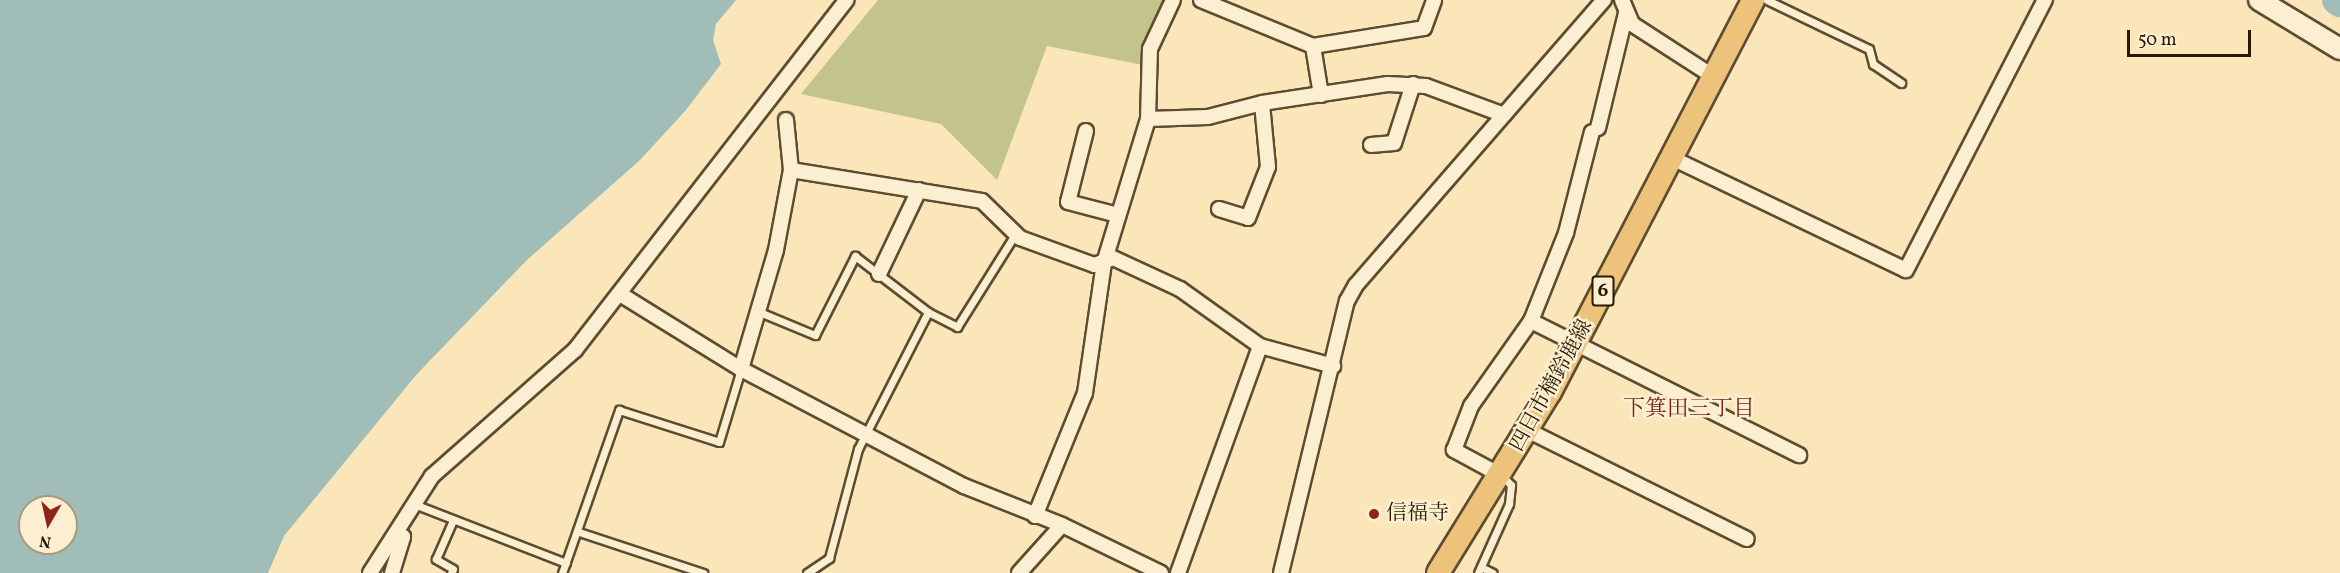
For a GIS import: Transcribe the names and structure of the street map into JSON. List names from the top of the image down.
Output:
{
  "streets": {
    "main road": ["6", "四日市楠鈴鹿線"]
  },
  "districts": ["下箕田三丁目"],
  "places": ["信福寺"],
  "scale_bar": "50 m",
  "north": "bottom"
}
